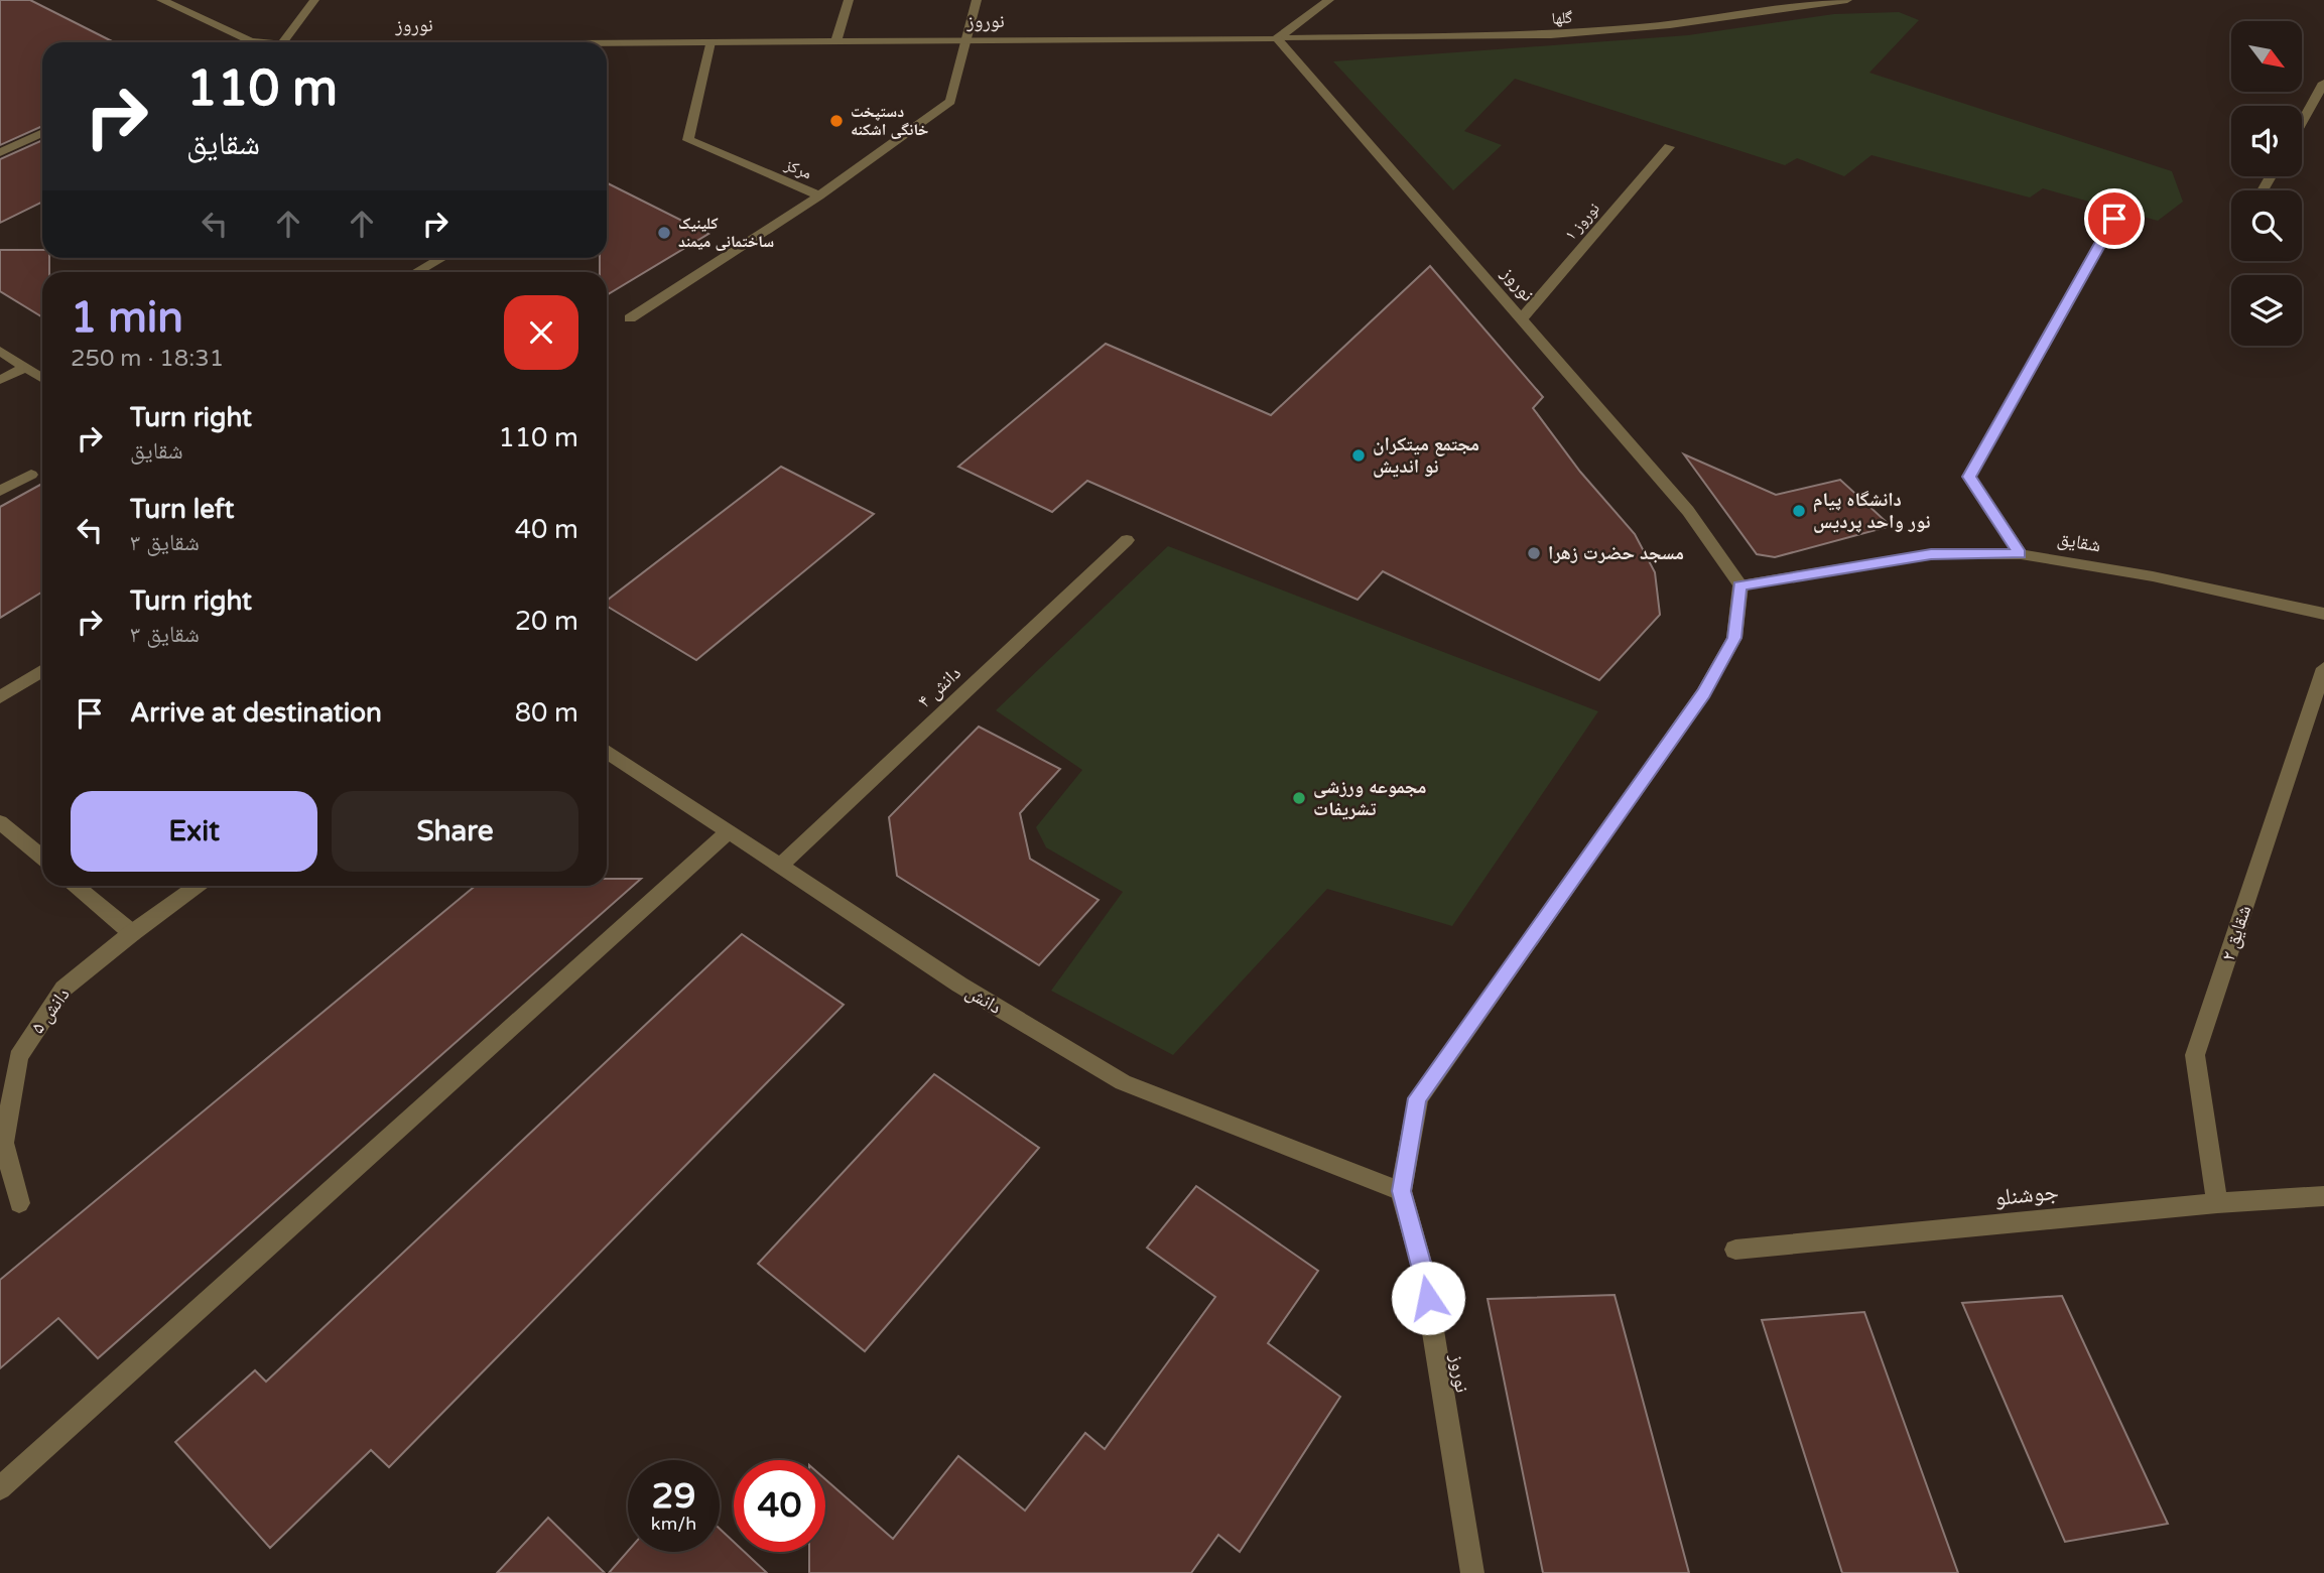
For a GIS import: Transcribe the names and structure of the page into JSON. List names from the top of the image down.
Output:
{
  "streets": {
    "street": [
      "گلها",
      "نوروز",
      "مرکز",
      "نوروز ۱",
      "شقایق",
      "دانش ۴",
      "شقایق ۲",
      "دانش",
      "دانش ۵",
      "جوشنلو"
    ]
  },
  "crossings": [
    ["گلها", "نوروز"],
    ["نوروز", "مرکز"],
    ["نوروز", "نوروز ۱"],
    ["نوروز", "شقایق"],
    ["نوروز", "دانش"],
    ["دانش ۴", "دانش"],
    ["شقایق ۲", "جوشنلو"]
  ],
  "places": [
    "دستپخت خانگی اشکنه",
    "کلینیک ساختمانی میمند",
    "مجتمع میتکران نو اندیش",
    "دانشگاه پیام نور واحد پردیس",
    "مسجد حضرت زهرا",
    "مجموعه ورزشی تشریفات"
  ],
  "north": "bottom right",
  "page": {
    "turn": ["110 m", "شقایق"],
    "heading": ["1 min", "250 m · 18:31"],
    "list": [
      {
        "name": "Turn right",
        "note": "شقایق",
        "value": "110 m"
      },
      {
        "name": "Turn left",
        "note": "شقایق ۳",
        "value": "40 m"
      },
      {
        "name": "Turn right",
        "note": "شقایق ۳",
        "value": "20 m"
      },
      {
        "name": "Arrive at destination",
        "value": "80 m"
      }
    ],
    "buttons": ["Exit", "Share"],
    "speed": "29 km/h",
    "limit": "40"
  }
}
